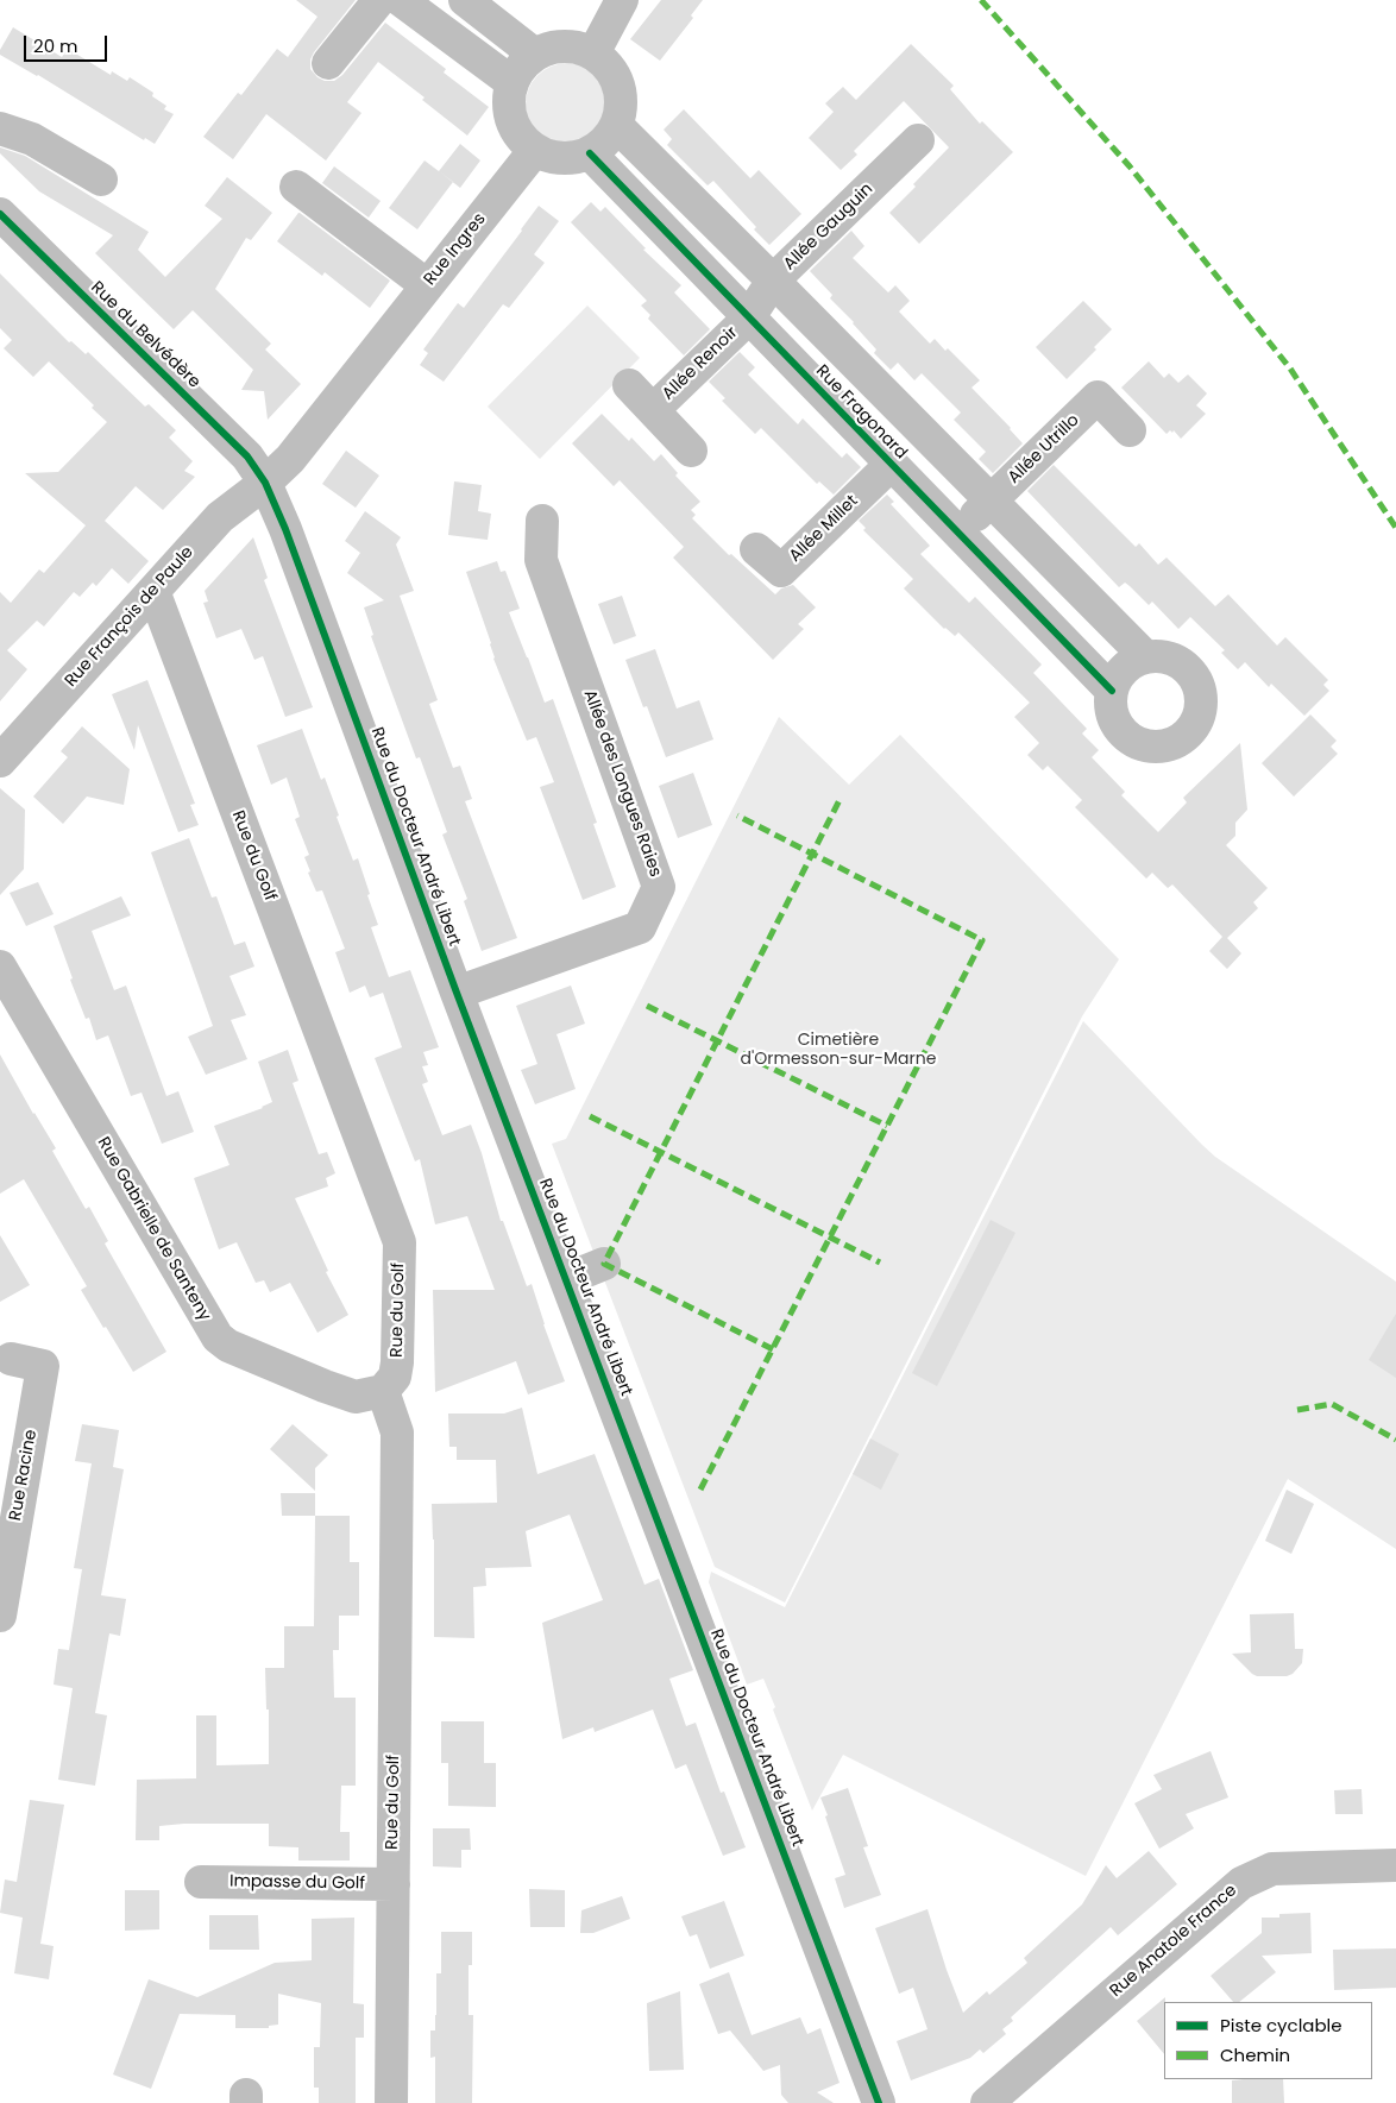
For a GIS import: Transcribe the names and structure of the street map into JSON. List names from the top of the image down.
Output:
{
  "streets": {
    "street": [
      "Allée Gauguin",
      "Rue Ingres",
      "Rue du Belvédère",
      "Allée Renoir",
      "Rue Fragonard",
      "Allée Utrillo",
      "Allée Millet",
      "Rue François de Paule",
      "Allée des Longues Raies",
      "Rue du Docteur André Libert",
      "Rue du Golf",
      "Rue Gabrielle de Santeny",
      "Rue Racine",
      "Impasse du Golf",
      "Rue Anatole France"
    ]
  },
  "crossings": [
    ["Allée Gauguin", "Allée Renoir"],
    ["Allée Gauguin", "Rue Fragonard"],
    ["Rue Ingres", "Rue du Belvédère"],
    ["Rue Ingres", "Rue Fragonard"],
    ["Rue Ingres", "Rue François de Paule"],
    ["Rue Ingres", "Rue du Docteur André Libert"],
    ["Rue du Belvédère", "Rue François de Paule"],
    ["Rue du Belvédère", "Rue du Docteur André Libert"],
    ["Allée Renoir", "Rue Fragonard"],
    ["Rue Fragonard", "Allée Utrillo"],
    ["Rue Fragonard", "Allée Millet"],
    ["Rue François de Paule", "Rue du Docteur André Libert"],
    ["Rue François de Paule", "Rue du Golf"],
    ["Allée des Longues Raies", "Rue du Docteur André Libert"],
    ["Rue du Golf", "Rue Gabrielle de Santeny"],
    ["Rue du Golf", "Impasse du Golf"]
  ],
  "parks": ["Cimetière d'Ormesson-sur-Marne"],
  "legend": ["Piste cyclable", "Chemin"],
  "scale_bar": "20 m"
}
